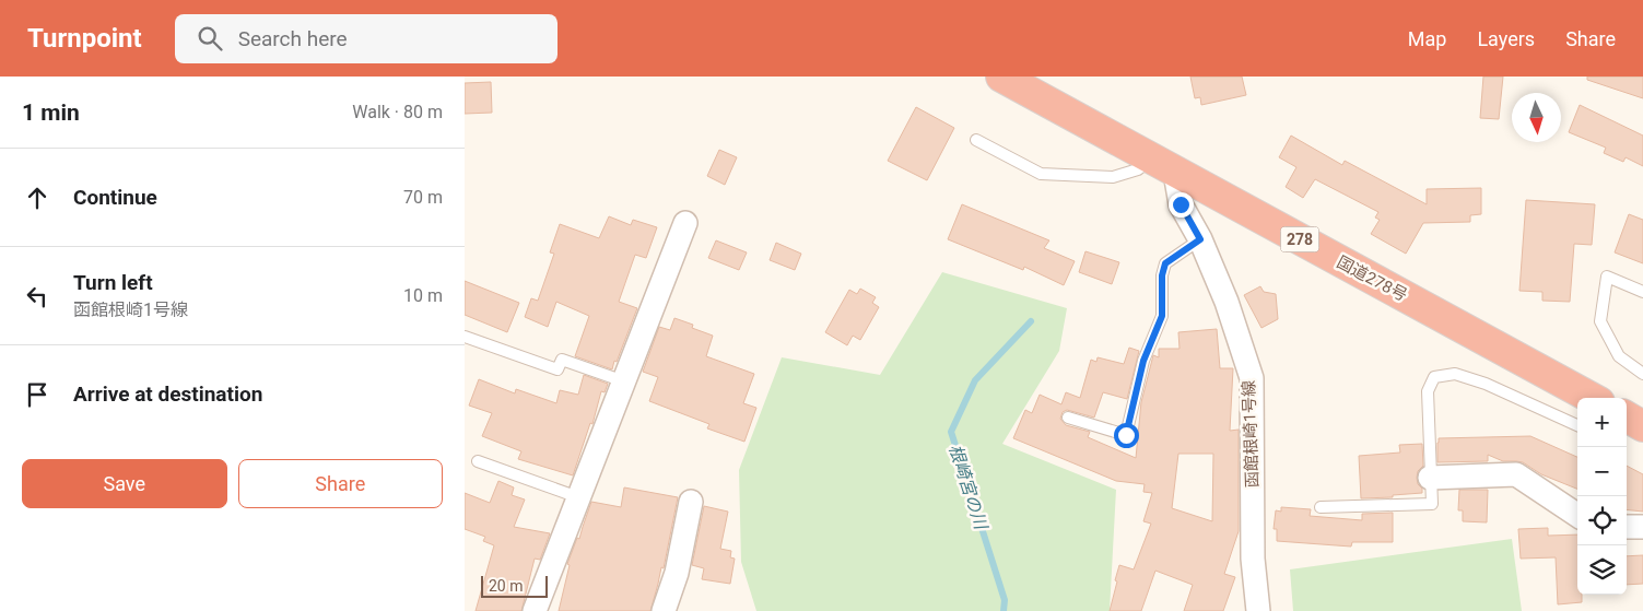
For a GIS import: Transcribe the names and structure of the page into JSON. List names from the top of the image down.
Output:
{
  "streets": {
    "highway": ["278", "国道278号"],
    "street": ["函館根崎1号線"]
  },
  "crossings": [
    ["国道278号", "函館根崎1号線"]
  ],
  "water": ["根崎宮の川"],
  "scale_bar": "20 m",
  "north": "bottom",
  "page": {
    "header": "Turnpoint",
    "search": "Search here",
    "nav": ["Map", "Layers", "Share"],
    "heading": ["1 min", "Walk · 80 m"],
    "list": [
      ["Continue", "70 m"],
      ["Turn left", "函館根崎1号線", "10 m"],
      "Arrive at destination"
    ],
    "map_buttons": ["+", "−"],
    "buttons": ["Save", "Share"],
    "scale": "20 m"
  }
}
